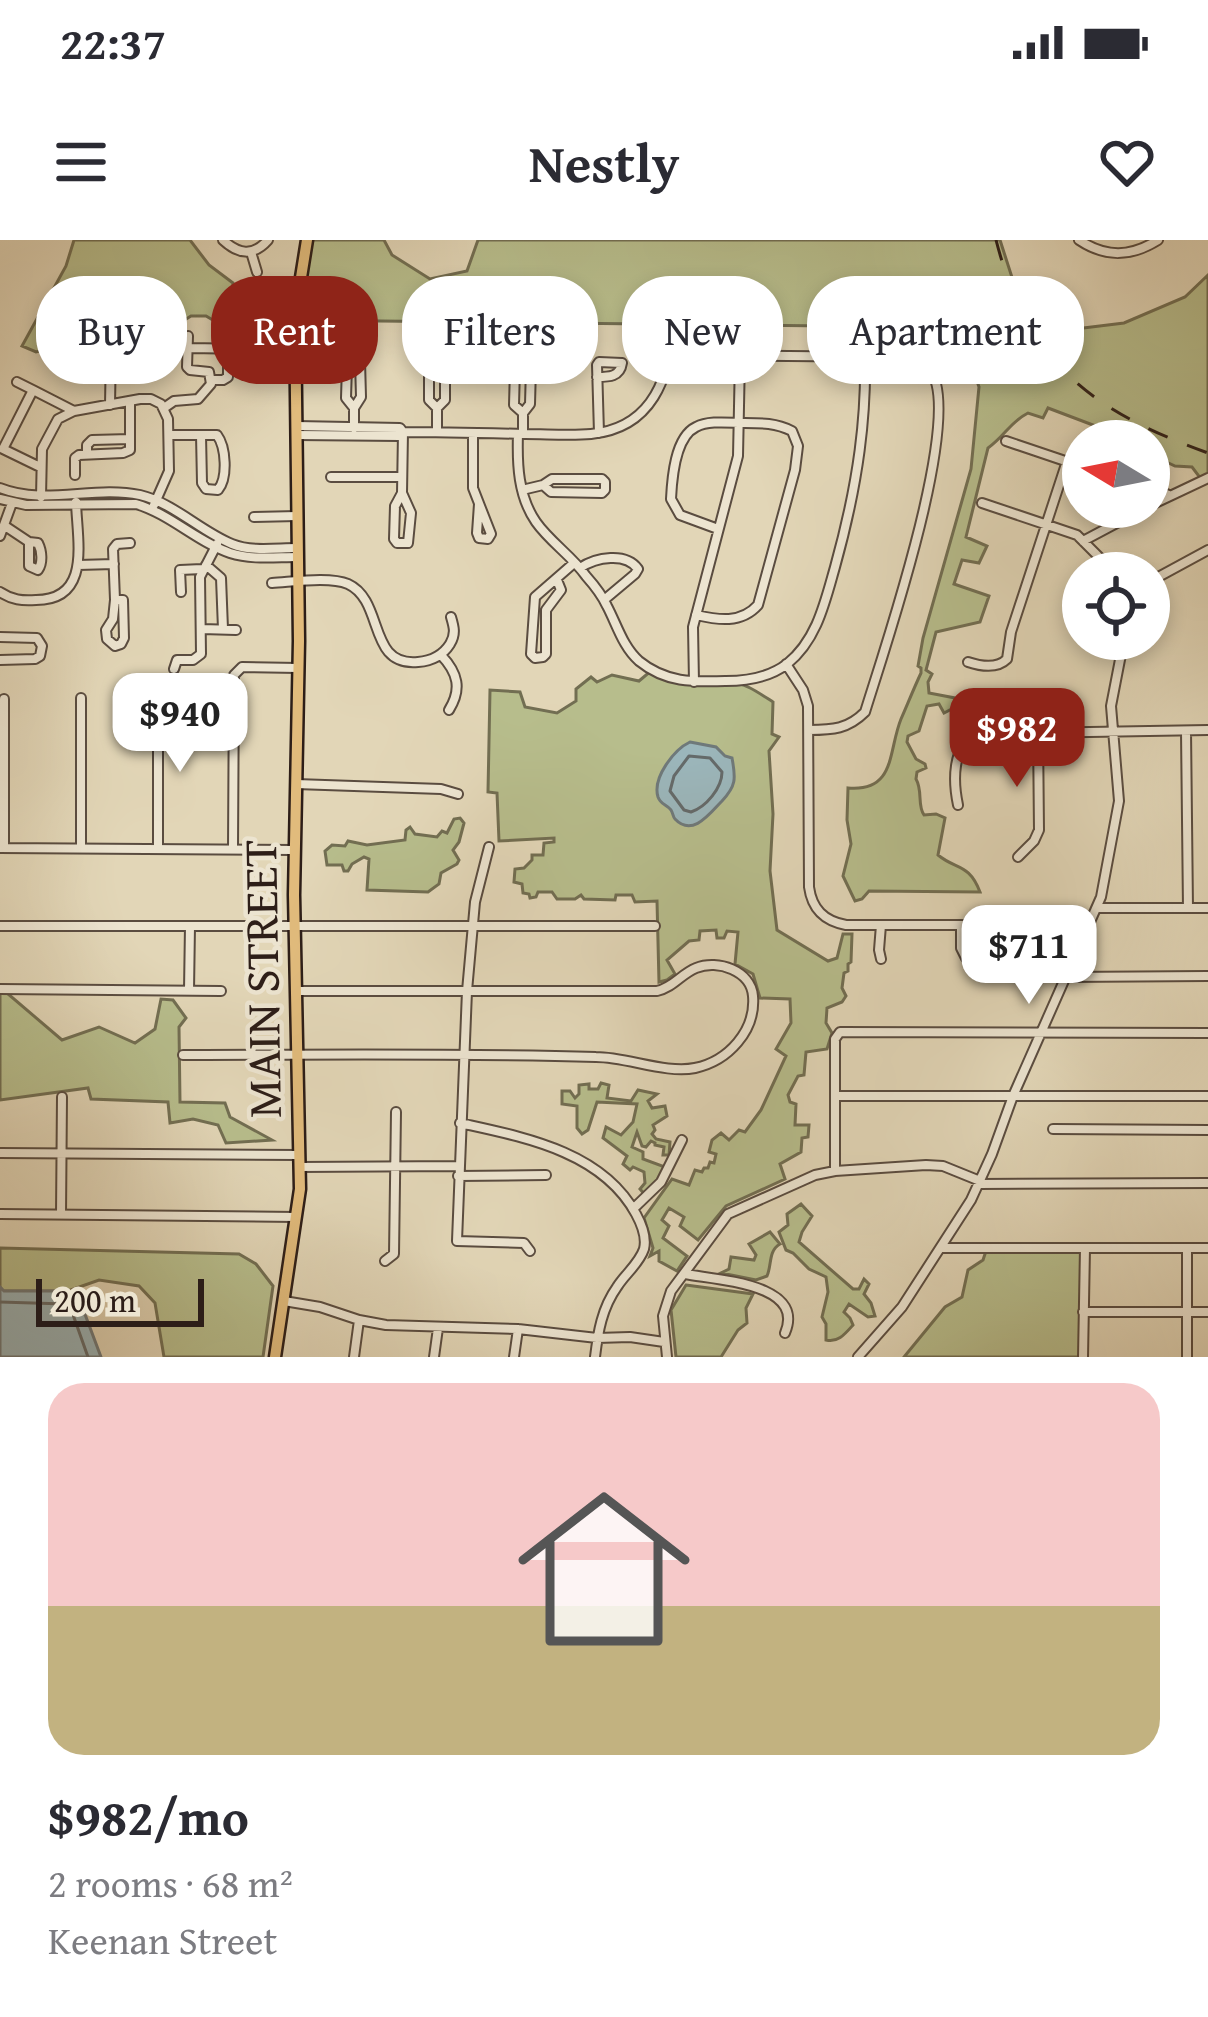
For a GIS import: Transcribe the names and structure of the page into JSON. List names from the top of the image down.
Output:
{
  "streets": {
    "main road": ["MAIN STREET"]
  },
  "scale_bar": "200 m",
  "north": "left",
  "page": {
    "status": "22:37",
    "header": "Nestly",
    "chip": [
      "Buy",
      "Rent",
      "Filters",
      "New",
      "Apartment"
    ],
    "price": ["$940", "$982", "$711"],
    "scale": "200 m",
    "list": [
      {
        "name": "$982/mo",
        "note": "2 rooms · 68 m² · Keenan Street"
      }
    ]
  }
}
